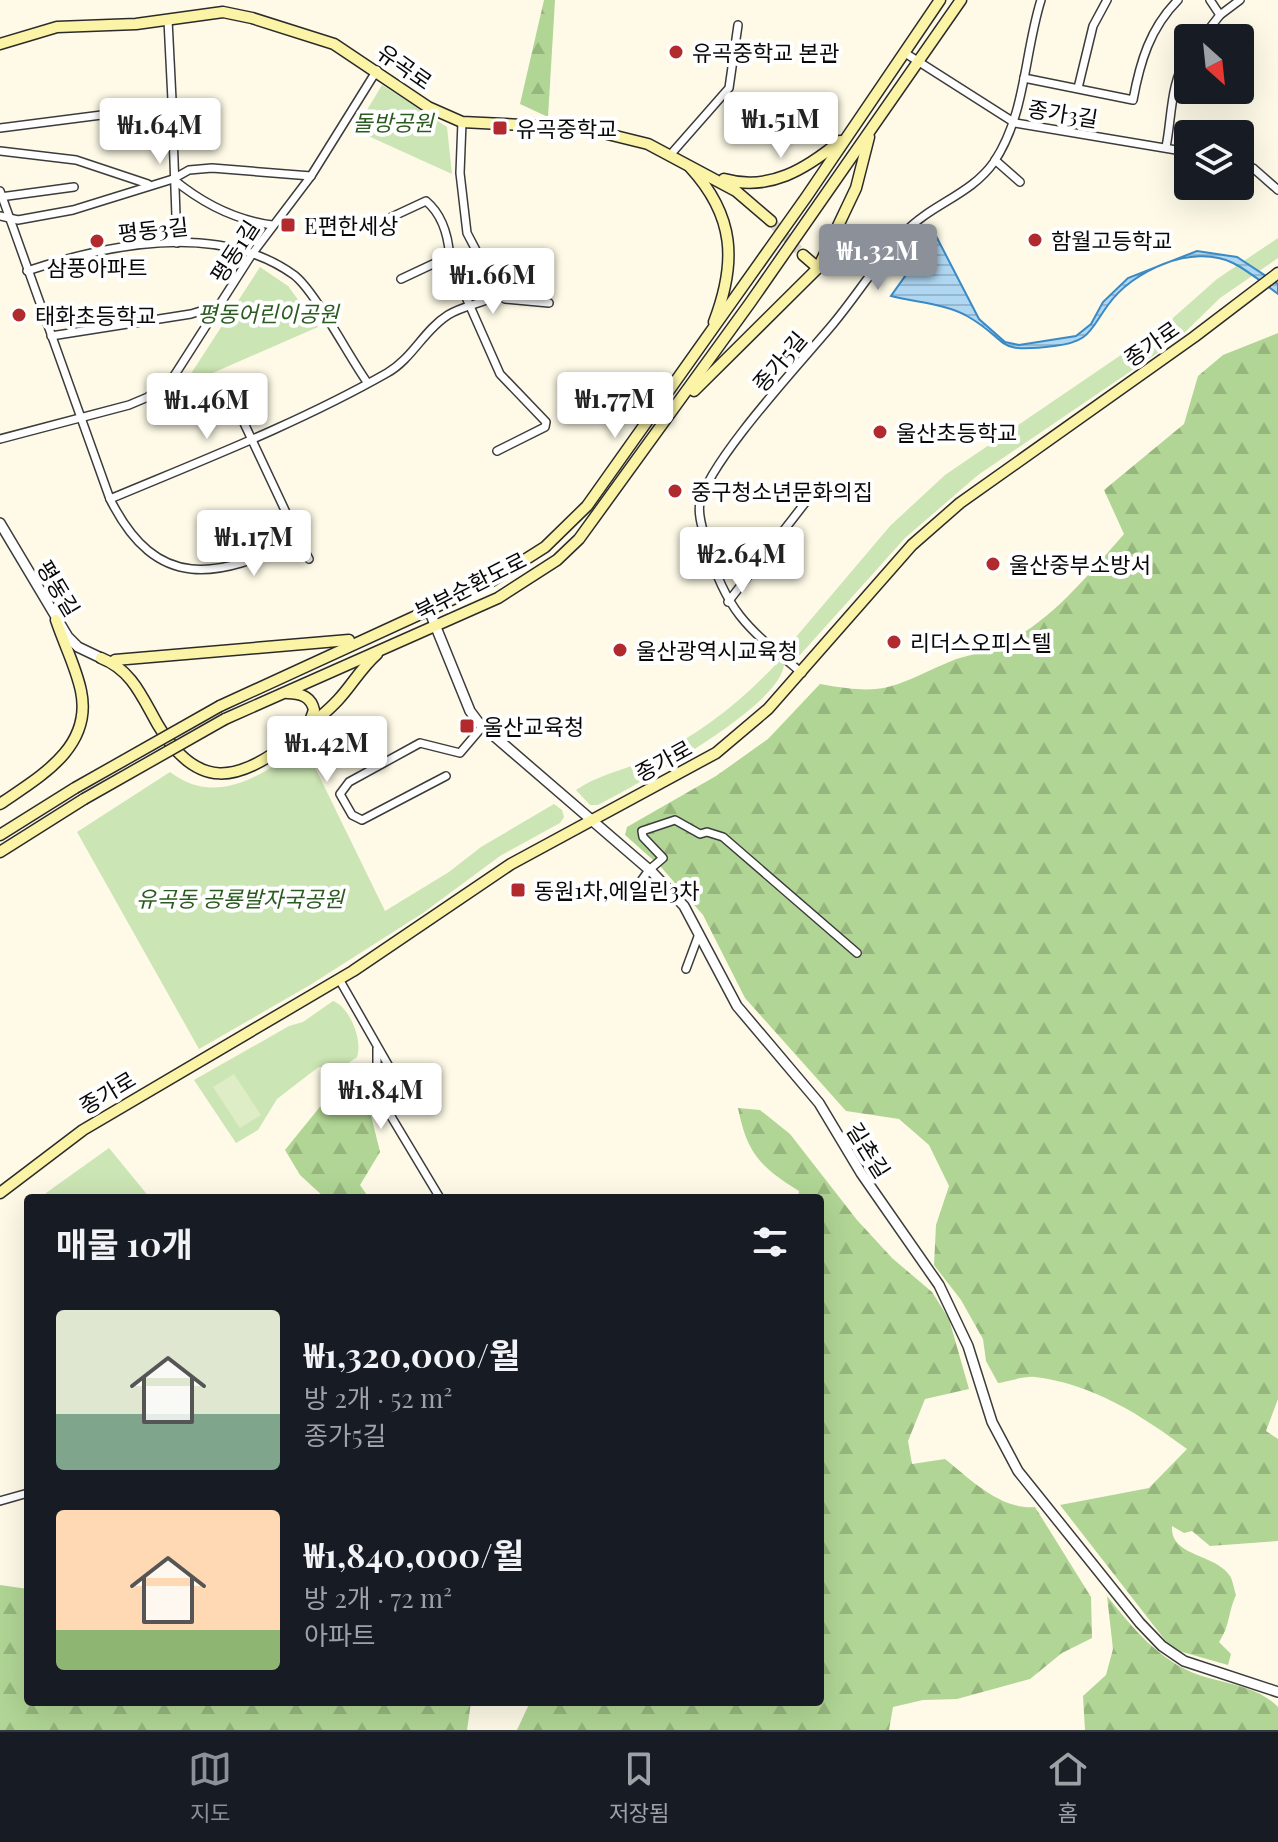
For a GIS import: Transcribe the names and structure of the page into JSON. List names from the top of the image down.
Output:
{
  "streets": {
    "main road": ["유곡로", "종가로", "북부순환도로"],
    "street": [
      "종가3길",
      "평동3길",
      "평동1길",
      "종가5길",
      "평동길",
      "길촌길"
    ]
  },
  "crossings": [
    ["유곡로", "평동1길"],
    ["종가3길", "종가5길"],
    ["종가3길", "북부순환도로"],
    ["평동3길", "평동1길"],
    ["종가로", "종가5길"],
    ["종가로", "길촌길"],
    ["북부순환도로", "길촌길"]
  ],
  "parks": ["돌방공원", "평동어린이공원", "유곡동 공룡발자국공원"],
  "places": {
    "other": [
      "유곡중학교 본관",
      "함월고등학교",
      "삼풍아파트",
      "태화초등학교",
      "울산초등학교",
      "중구청소년문화의집",
      "울산중부소방서",
      "리더스오피스텔",
      "울산광역시교육청"
    ],
    "transit": [
      "유곡중학교",
      "E편한세상",
      "울산교육청",
      "동원1차,에일린3차"
    ]
  },
  "north": "bottom right",
  "page": {
    "price": [
      "₩1.51M",
      "₩1.64M",
      "₩1.32M",
      "₩1.66M",
      "₩1.77M",
      "₩1.46M",
      "₩1.17M",
      "₩2.64M",
      "₩1.42M",
      "₩1.84M"
    ],
    "heading": "매물 10개",
    "list": [
      {
        "name": "₩1,320,000/월",
        "note": "방 2개 · 52 m² · 종가5길"
      },
      {
        "name": "₩1,840,000/월",
        "note": "방 2개 · 72 m² · 아파트"
      }
    ],
    "tabs": ["지도", "저장됨", "홈"]
  }
}
